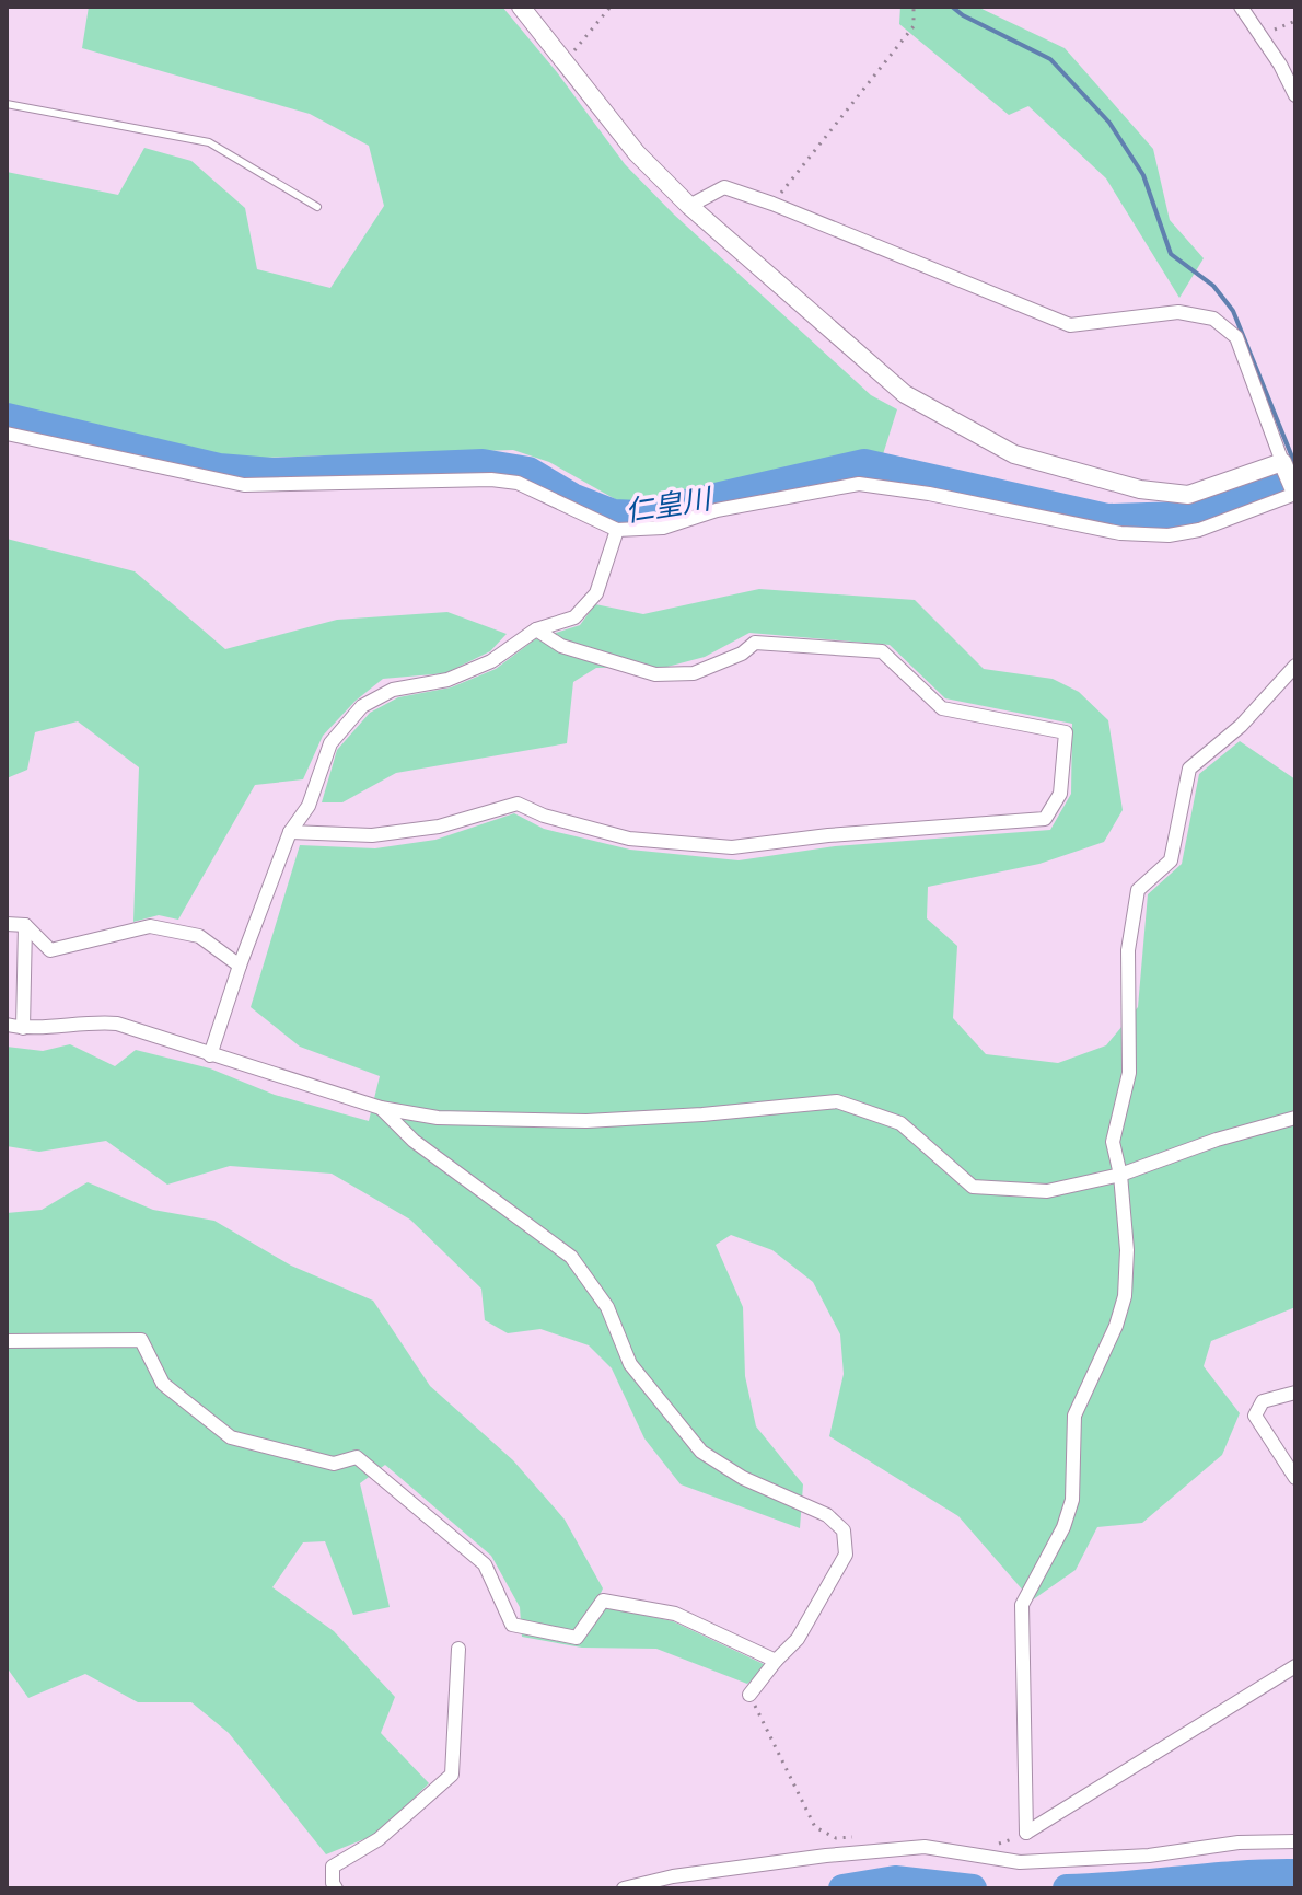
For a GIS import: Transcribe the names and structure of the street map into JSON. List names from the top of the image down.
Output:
{
  "water": ["仁皇川"]
}
